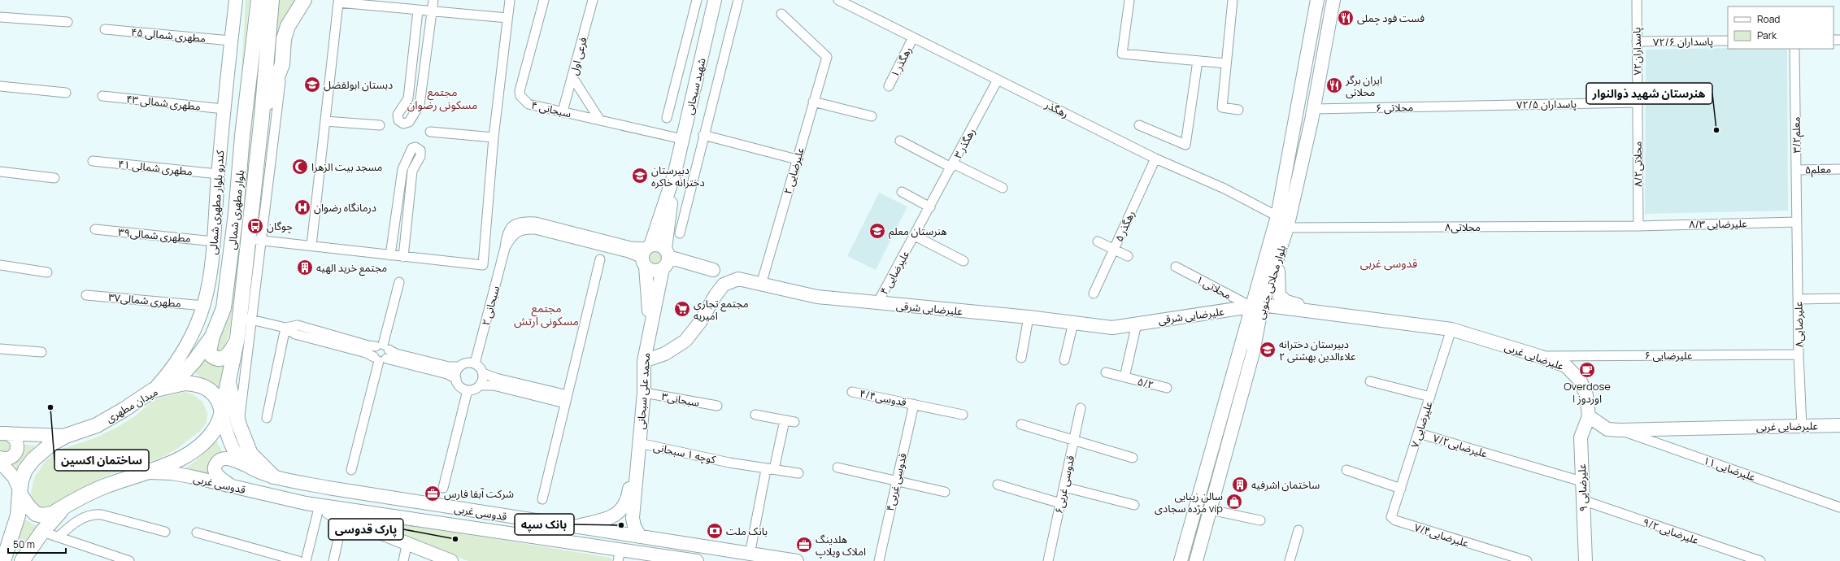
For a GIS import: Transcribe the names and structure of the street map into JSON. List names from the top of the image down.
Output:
{
  "streets": {
    "main road": ["بلوار مطهری شمالی", "میدان مطهری"],
    "street": [
      "مطهرى شمالى ۴۵",
      "۷۲/۶ پاسداران",
      "پاسداران۷۲",
      "فرعی اول",
      "۱ رهگذر",
      "شهید سبحانی",
      "مطهرى شمالى ۴۳",
      "۷۲/۵ پاسداران",
      "۶ محلاتی",
      "سبحانی ۴",
      "رهگذر",
      "معلم۳/۲",
      "۳ رهگذر",
      "محلاتی۸/۲",
      "۴۱ مطهرى شمالى",
      "معلم۵",
      "۲ علیرضایی",
      "کندرو بلوار مطهری شمالی",
      "۸/۳ علیرضایی",
      "۵ رهگذر",
      "محلاتی۸",
      "مطهرى شمالى۳۹",
      "۴ علیرضایی",
      "بلوار محلاتی جنوبی",
      "۱ محلاتی",
      "مطهرى شمالى۳۷",
      "سبحانی ۲",
      "علیرضایی شرقی",
      "علیرضایی۸",
      "۶ علیرضایی",
      "علیرضایی غربی",
      "۵/۲",
      "محمد علی سبحانی",
      "قدوسی۴/۴",
      "سبحانی۳",
      "۷ علیرضایی",
      "علیرضایی۷/۲",
      "کوچه ۱ سبحانی",
      "۱۱ علیرضایی",
      "قدوسی غربی۴",
      "قدوسی غربی",
      "قدوسی غربی۶",
      "۹ علیرضایی",
      "۹/۲ علیرضایی",
      "علیرضایی۷/۴"
    ]
  },
  "crossings": [
    ["مطهرى شمالى ۴۵", "کندرو بلوار مطهری شمالی"],
    ["۷۲/۶ پاسداران", "پاسداران۷۲"],
    ["پاسداران۷۲", "۷۲/۵ پاسداران"],
    ["پاسداران۷۲", "محلاتی۸/۲"],
    ["فرعی اول", "سبحانی ۴"],
    ["۱ رهگذر", "رهگذر"],
    ["شهید سبحانی", "سبحانی ۴"],
    ["شهید سبحانی", "سبحانی ۲"],
    ["شهید سبحانی", "محمد علی سبحانی"],
    ["مطهرى شمالى ۴۳", "کندرو بلوار مطهری شمالی"],
    ["۷۲/۵ پاسداران", "۶ محلاتی"],
    ["۷۲/۵ پاسداران", "محلاتی۸/۲"],
    ["۶ محلاتی", "بلوار محلاتی جنوبی"],
    ["رهگذر", "۳ رهگذر"],
    ["رهگذر", "۵ رهگذر"],
    ["رهگذر", "بلوار محلاتی جنوبی"],
    ["معلم۳/۲", "معلم۵"],
    ["معلم۳/۲", "۸/۳ علیرضایی"],
    ["معلم۳/۲", "علیرضایی۸"],
    ["۳ رهگذر", "۴ علیرضایی"],
    ["محلاتی۸/۲", "۸/۳ علیرضایی"],
    ["محلاتی۸/۲", "محلاتی۸"],
    ["۴۱ مطهرى شمالى", "کندرو بلوار مطهری شمالی"],
    ["۲ علیرضایی", "علیرضایی شرقی"],
    ["کندرو بلوار مطهری شمالی", "بلوار مطهری شمالی"],
    ["کندرو بلوار مطهری شمالی", "مطهرى شمالى۳۹"],
    ["کندرو بلوار مطهری شمالی", "مطهرى شمالى۳۷"],
    ["کندرو بلوار مطهری شمالی", "میدان مطهری"],
    ["بلوار مطهری شمالی", "میدان مطهری"],
    ["۸/۳ علیرضایی", "محلاتی۸"],
    ["۸/۳ علیرضایی", "علیرضایی۸"],
    ["محلاتی۸", "بلوار محلاتی جنوبی"],
    ["۴ علیرضایی", "علیرضایی شرقی"],
    ["بلوار محلاتی جنوبی", "۱ محلاتی"],
    ["بلوار محلاتی جنوبی", "علیرضایی شرقی"],
    ["بلوار محلاتی جنوبی", "علیرضایی غربی"],
    ["۱ محلاتی", "علیرضایی شرقی"],
    ["۱ محلاتی", "علیرضایی غربی"],
    ["سبحانی ۲", "محمد علی سبحانی"],
    ["علیرضایی شرقی", "علیرضایی غربی"],
    ["علیرضایی شرقی", "محمد علی سبحانی"],
    ["علیرضایی۸", "۶ علیرضایی"],
    ["علیرضایی۸", "علیرضایی غربی"],
    ["۶ علیرضایی", "علیرضایی غربی"],
    ["علیرضایی غربی", "۷ علیرضایی"],
    ["علیرضایی غربی", "۱۱ علیرضایی"],
    ["علیرضایی غربی", "۹ علیرضایی"],
    ["محمد علی سبحانی", "سبحانی۳"],
    ["محمد علی سبحانی", "کوچه ۱ سبحانی"],
    ["محمد علی سبحانی", "قدوسی غربی"],
    ["قدوسی۴/۴", "قدوسی غربی۴"],
    ["۷ علیرضایی", "علیرضایی۷/۲"],
    ["۷ علیرضایی", "علیرضایی۷/۴"],
    ["علیرضایی۷/۲", "۹ علیرضایی"],
    ["۹ علیرضایی", "۹/۲ علیرضایی"]
  ],
  "districts": ["مجتمع مسکونی رضوان", "قدوسی غربی", "مجتمع مسکونی ارتش"],
  "places": {
    "restaurant": ["فست فود چملی", "ایران برگر محلاتی"],
    "school or university": [
      "دبستان ابولفضل",
      "دبیرستان دخترانه خاکره",
      "هنرستان معلم",
      "دبیرستان دخترانه علاءالدین بهشتی ۲"
    ],
    "other": [
      "هنرستان شهید ذوالنوار",
      "ساختمان اکسین",
      "بانک سپه",
      "پارک قدوسی"
    ],
    "mosque": ["مسجد بیت الزهرا"],
    "hospital": ["درمانگاه رضوان"],
    "bus stop": ["چوگان"],
    "building": ["مجتمع خرید الهیه", "ساختمان اشرفیه"],
    "supermarket": ["مجتمع تجاری امیریه"],
    "cafe": ["Overdose | اوردوز"],
    "office": ["شرکت آبفا فارس", "هلدینگ املاک ویلاپ"],
    "shop": ["سالن زیبایی مژده سجادی vip"],
    "bank": ["بانک ملت"]
  },
  "legend": ["Road", "Park"],
  "scale_bar": "50 m"
}
